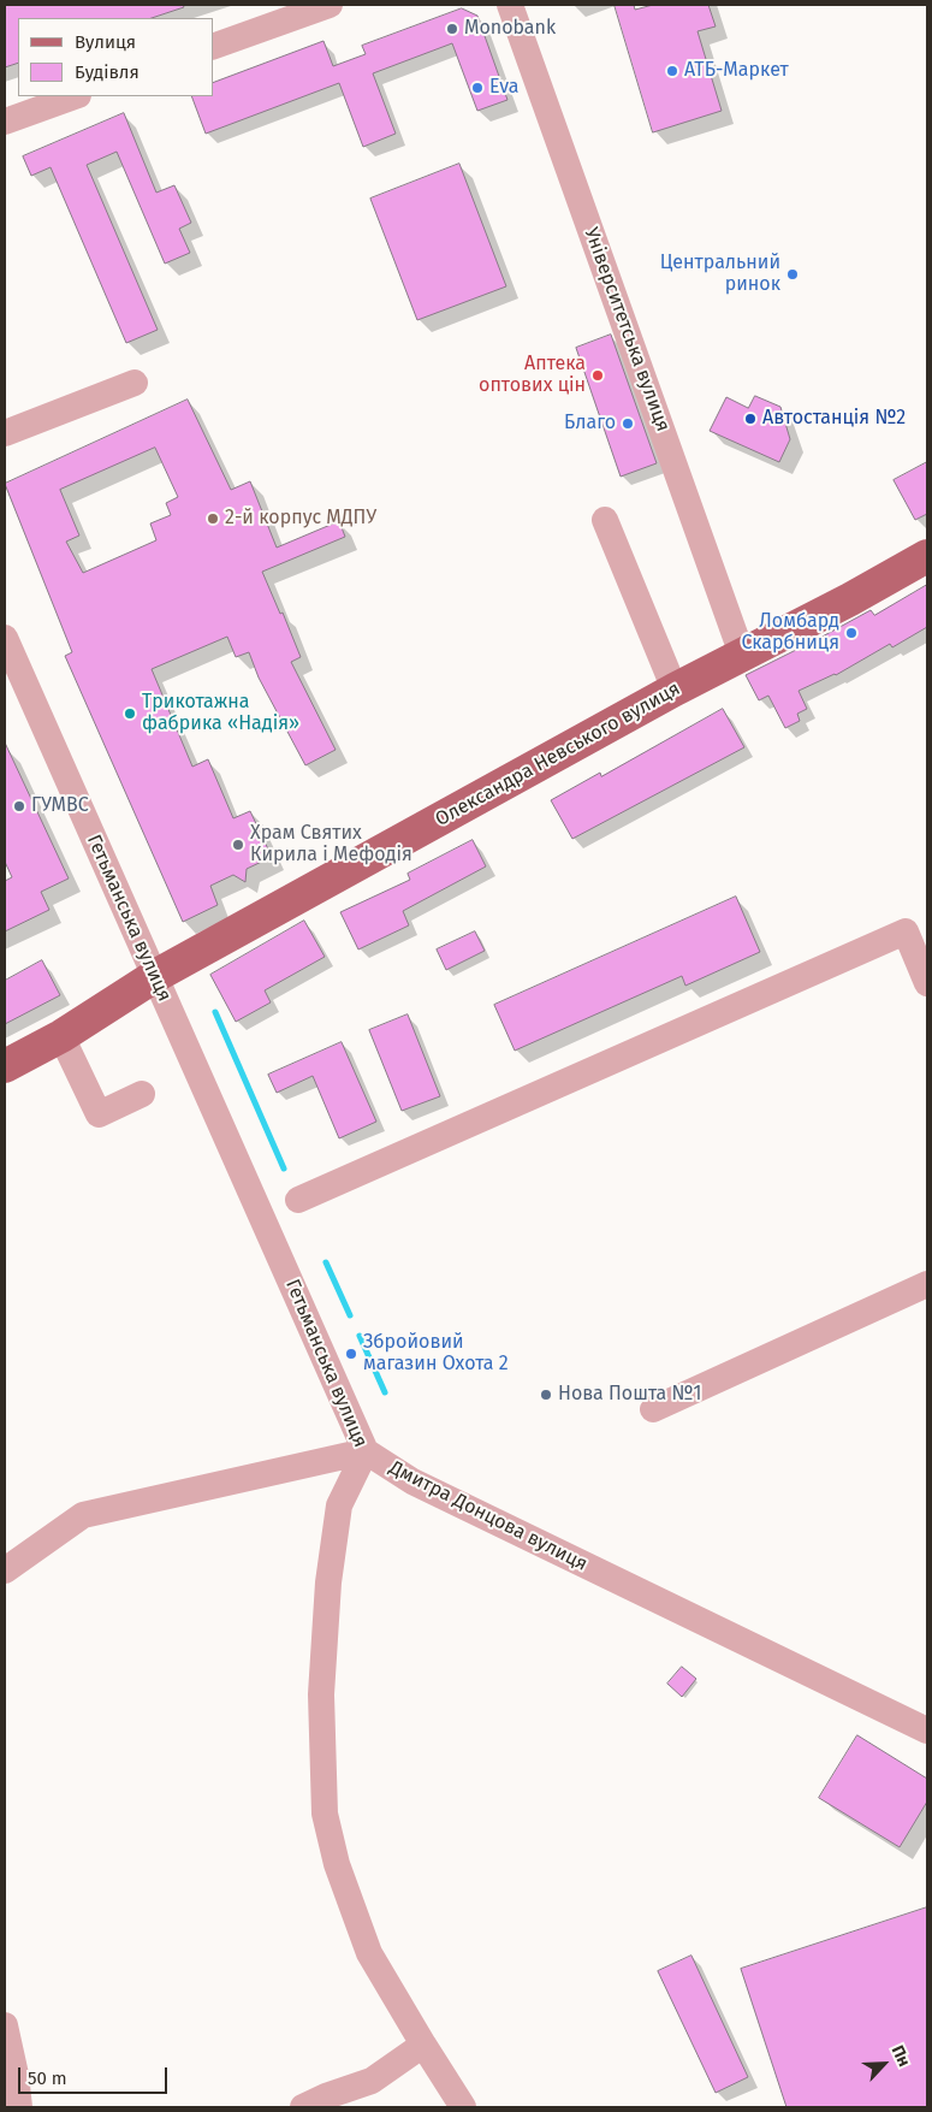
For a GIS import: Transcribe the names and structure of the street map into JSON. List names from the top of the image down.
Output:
{
  "streets": {
    "main road": ["Олександра Невського вулиця"],
    "street": ["Університетська вулиця", "Гетьманська вулиця", "Дмитра Донцова вулиця"]
  },
  "crossings": [
    ["Університетська вулиця", "Олександра Невського вулиця"],
    ["Олександра Невського вулиця", "Гетьманська вулиця"],
    ["Гетьманська вулиця", "Дмитра Донцова вулиця"]
  ],
  "places": [
    "Monobank",
    "АТБ-Маркет",
    "Eva",
    "Центральний ринок",
    "Аптека оптових цін",
    "Автостанція №2",
    "Благо",
    "2-й корпус МДПУ",
    "Ломбард Скарбниця",
    "Трикотажна фабрика «Надія»",
    "ГУМВС",
    "Храм Святих Кирила і Мефодія",
    "Збройовий магазин Охота 2",
    "Нова Пошта №1"
  ],
  "legend": ["Вулиця", "Будівля"],
  "scale_bar": "50 m",
  "north": "top right"
}
